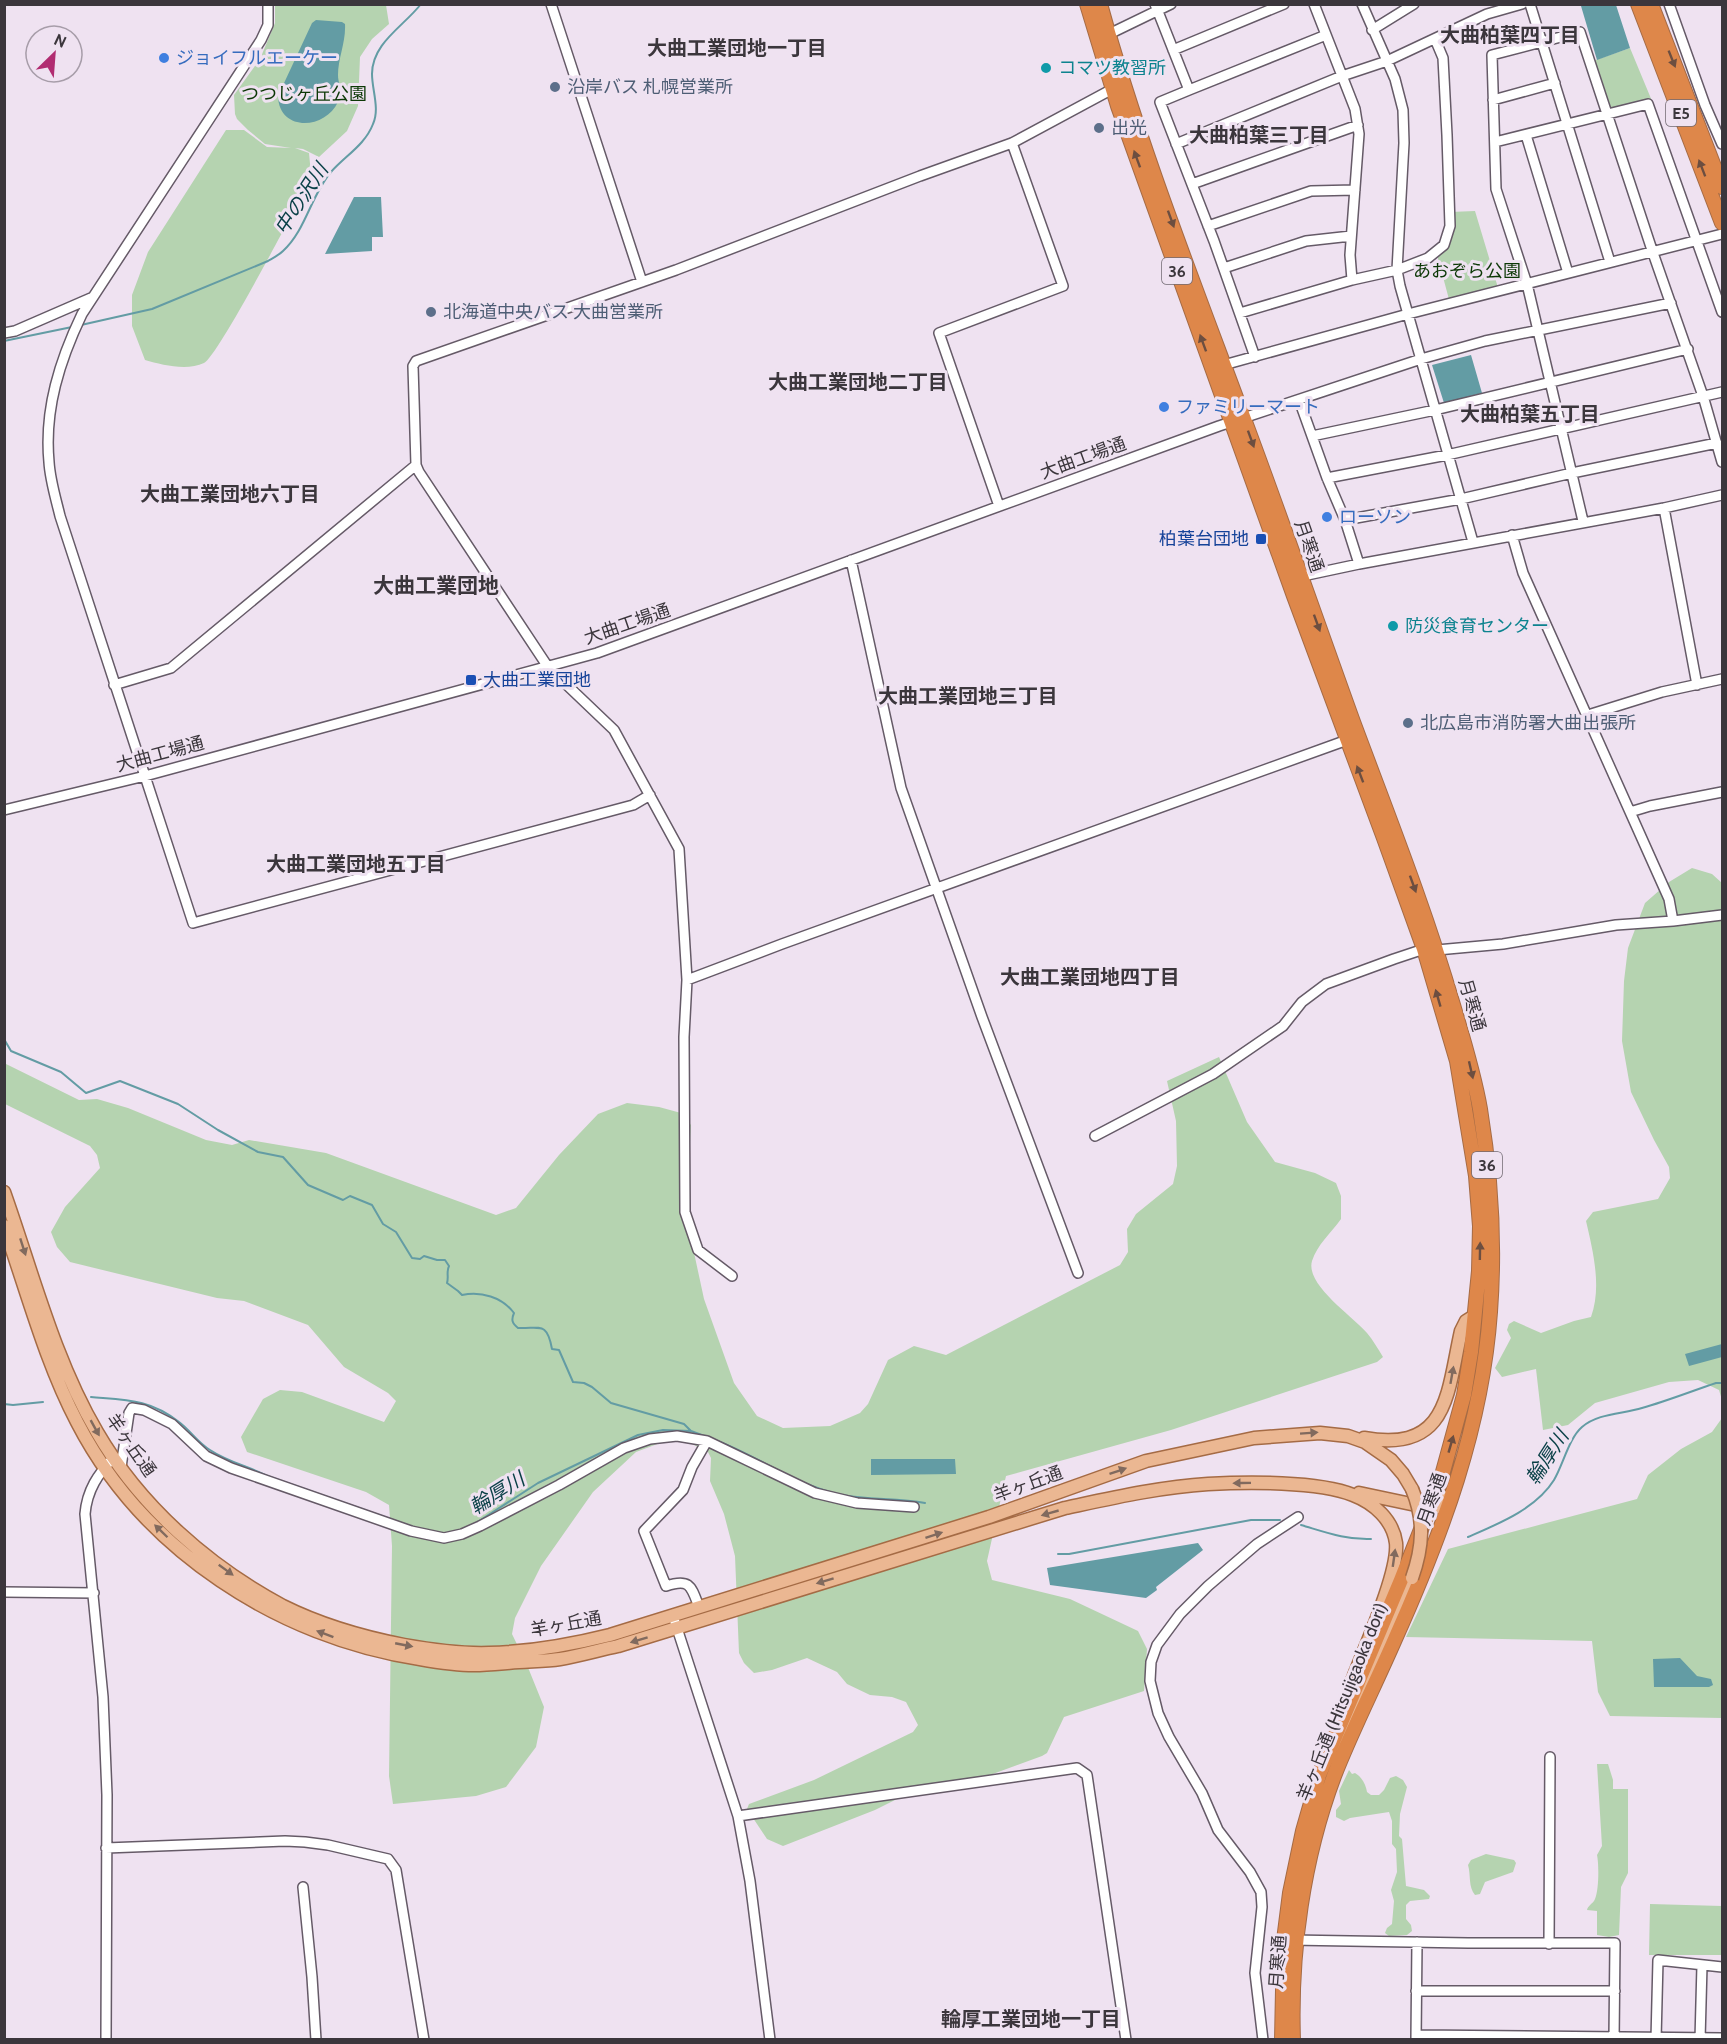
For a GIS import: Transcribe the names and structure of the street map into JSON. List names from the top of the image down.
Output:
{
  "streets": {
    "highway": ["E5", "36", "月寒通"],
    "main road": ["羊ヶ丘通", "羊ヶ丘通 (Hitsujigaoka dori)"],
    "street": ["大曲工場通"]
  },
  "crossings": [
    ["大曲工場通", "月寒通"],
    ["月寒通", "羊ヶ丘通"],
    ["月寒通", "羊ヶ丘通 (Hitsujigaoka dori)"],
    ["羊ヶ丘通", "羊ヶ丘通 (Hitsujigaoka dori)"]
  ],
  "districts": [
    "大曲柏葉四丁目",
    "大曲工業団地一丁目",
    "大曲柏葉三丁目",
    "大曲工業団地二丁目",
    "大曲柏葉五丁目",
    "大曲工業団地六丁目",
    "大曲工業団地",
    "大曲工業団地三丁目",
    "大曲工業団地五丁目",
    "大曲工業団地四丁目",
    "輪厚工業団地一丁目"
  ],
  "water": ["中の沢川", "輪厚川"],
  "parks": ["つつじヶ丘公園", "あおぞら公園"],
  "places": {
    "other": [
      "ジョイフルエーケー",
      "コマツ教習所",
      "沿岸バス 札幌営業所",
      "出光",
      "北海道中央バス 大曲営業所",
      "ファミリーマート",
      "ローソン",
      "防災食育センター",
      "北広島市消防署大曲出張所"
    ],
    "transit": ["柏葉台団地", "大曲工業団地"]
  },
  "north": "top right"
}
